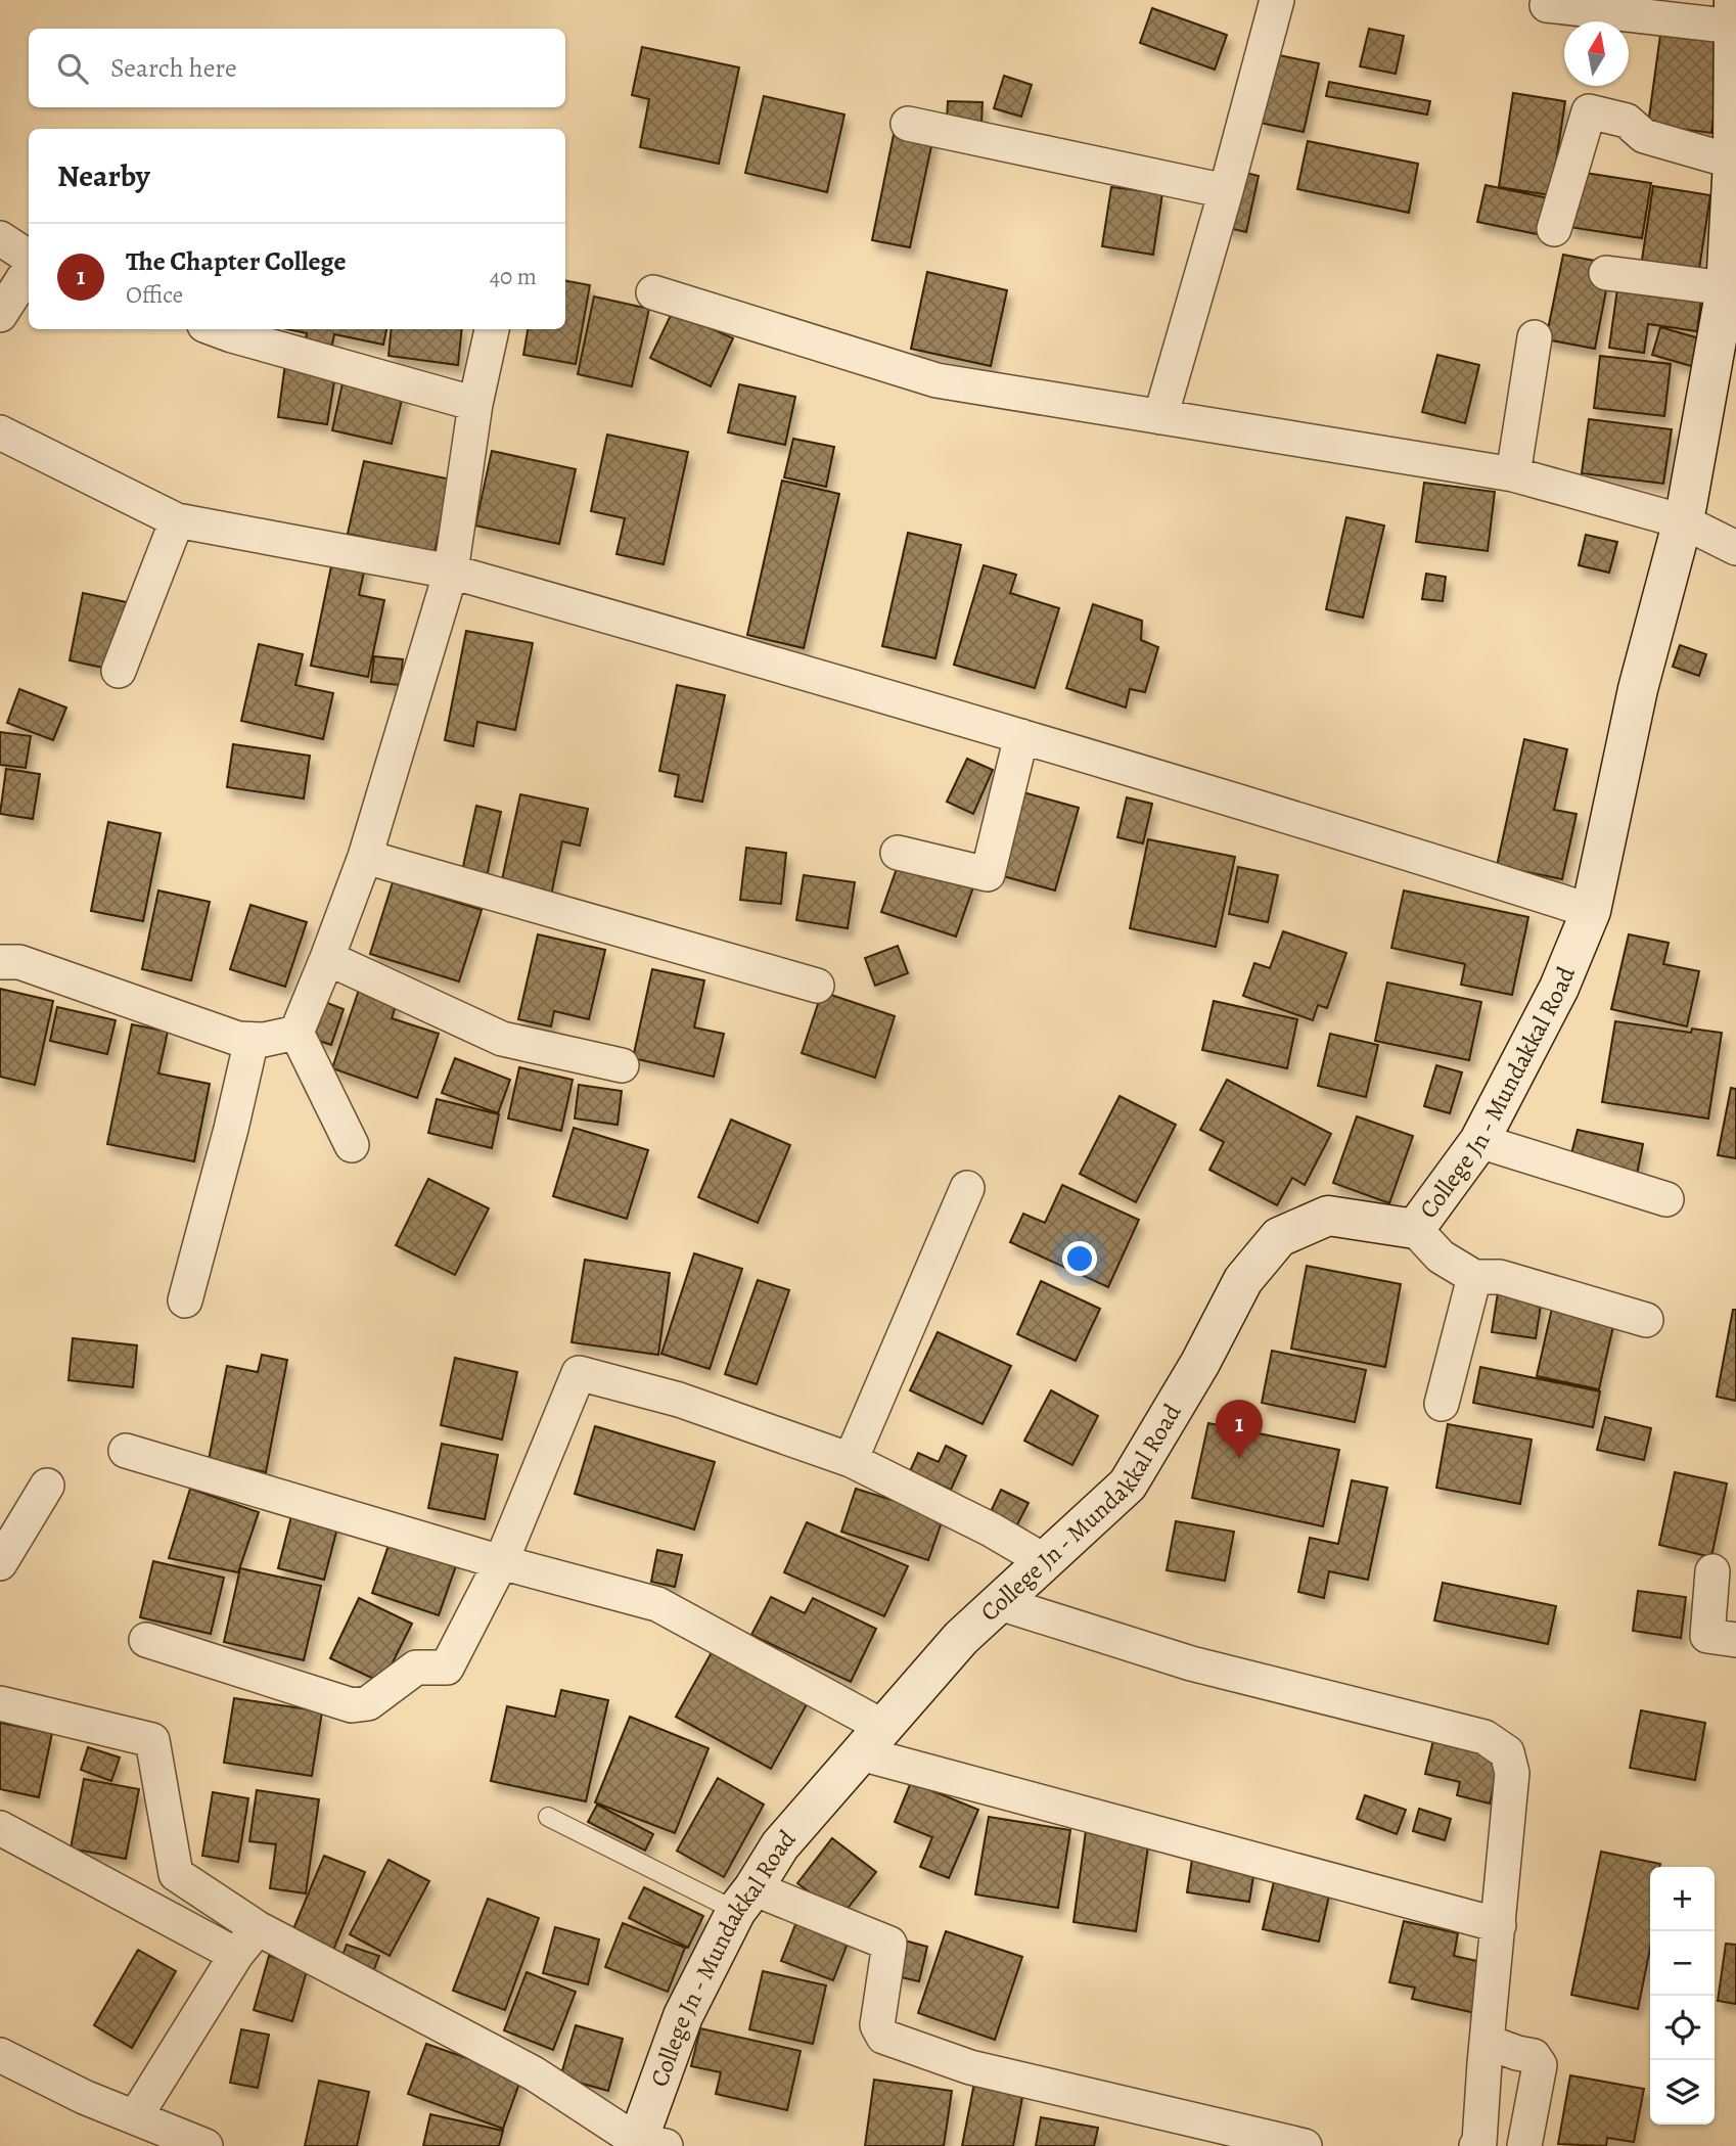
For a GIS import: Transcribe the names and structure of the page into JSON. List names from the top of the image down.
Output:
{
  "streets": {
    "street": ["College Jn - Mundakkal Road"]
  },
  "north": "top",
  "page": {
    "search": "Search here",
    "heading": "Nearby",
    "list": [
      {
        "mark": "1",
        "name": "The Chapter College",
        "note": "Office",
        "value": "40 m"
      }
    ],
    "pins": "1",
    "map_buttons": ["+", "−"]
  }
}
